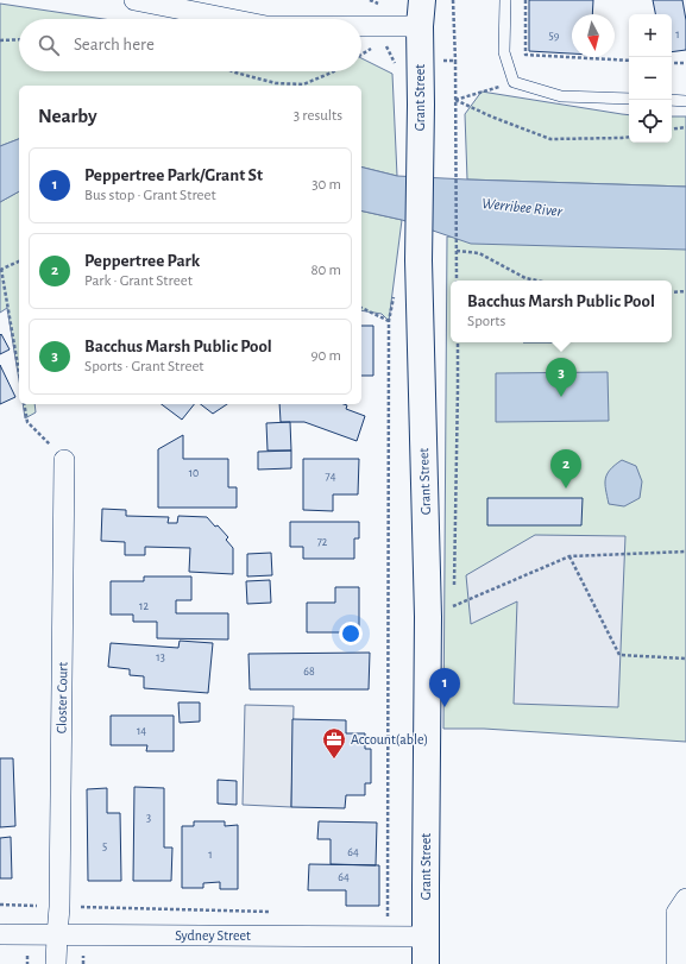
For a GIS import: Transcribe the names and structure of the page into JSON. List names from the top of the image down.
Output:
{
  "streets": {
    "main road": ["Grant Street"],
    "street": ["Closter Court", "Sydney Street"]
  },
  "crossings": [
    ["Grant Street", "Sydney Street"],
    ["Closter Court", "Sydney Street"]
  ],
  "water": ["Werribee River"],
  "places": {
    "office": ["Account(able)"]
  },
  "house_numbers": [
    "1",
    "59",
    "10",
    "74",
    "72",
    "12",
    "13",
    "68",
    "14",
    "3",
    "5",
    "64",
    "1",
    "64"
  ],
  "north": "bottom",
  "page": {
    "map_buttons": ["+", "−"],
    "search": "Search here",
    "heading": ["Nearby", "3 results"],
    "list": [
      {
        "mark": "1",
        "name": "Peppertree Park/Grant St",
        "note": "Bus stop · Grant Street",
        "value": "30 m"
      },
      {
        "mark": "2",
        "name": "Peppertree Park",
        "note": "Park · Grant Street",
        "value": "80 m"
      },
      {
        "mark": "3",
        "name": "Bacchus Marsh Public Pool",
        "note": "Sports · Grant Street",
        "value": "90 m"
      }
    ],
    "popup": ["Bacchus Marsh Public Pool", "Sports"],
    "pins": ["3", "2", "1"]
  }
}
